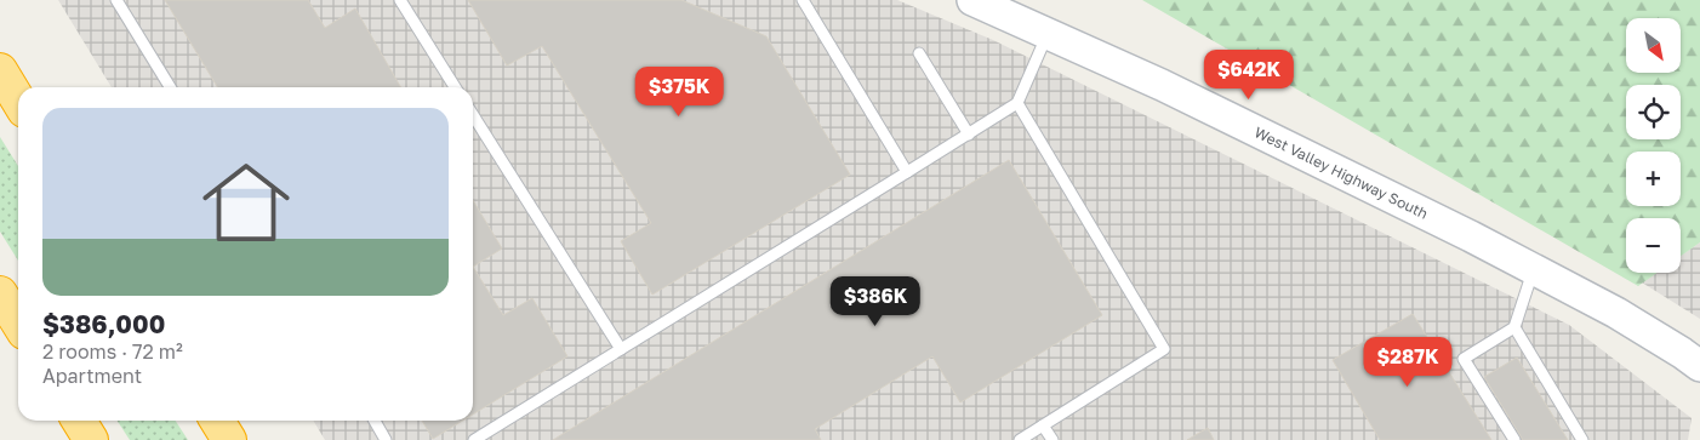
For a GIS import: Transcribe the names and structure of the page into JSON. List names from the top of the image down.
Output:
{
  "streets": {
    "main road": ["West Valley Highway South"]
  },
  "north": "bottom right",
  "page": {
    "map_buttons": ["+", "−"],
    "price": [
      "$642K",
      "$375K",
      "$386K",
      "$287K"
    ],
    "list": [
      {
        "name": "$386,000",
        "note": "2 rooms · 72 m² · Apartment"
      }
    ]
  }
}
